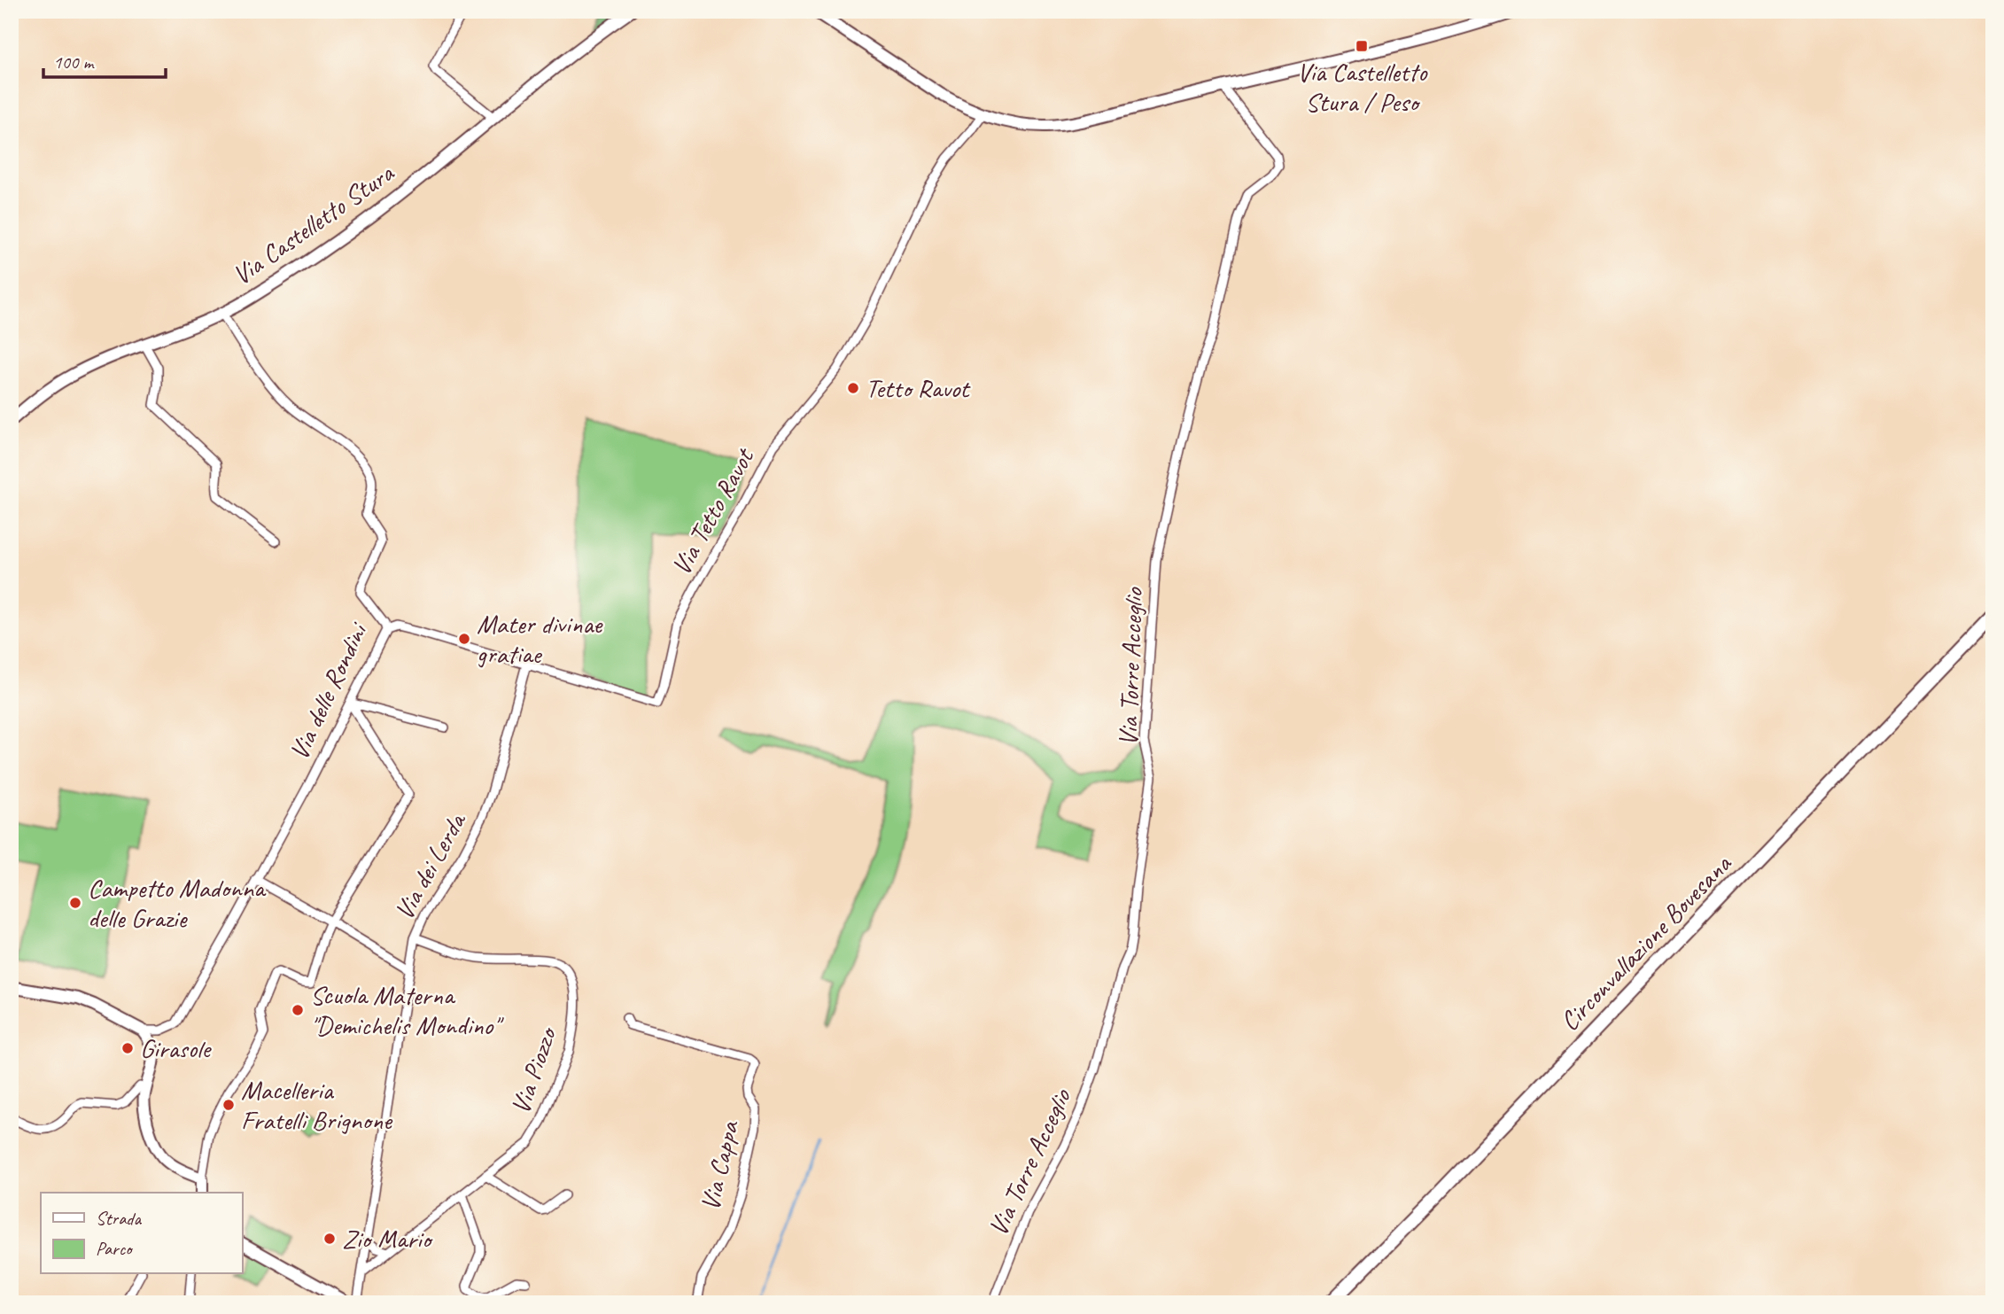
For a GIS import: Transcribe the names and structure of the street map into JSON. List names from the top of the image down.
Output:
{
  "streets": {
    "main road": ["Circonvallazione Bovesana"],
    "street": [
      "Via Castelletto Stura",
      "Via Tetto Ravot",
      "Via Torre Acceglio",
      "Via delle Rondini",
      "Via dei Lerda",
      "Via Piozzo",
      "Via Cappa"
    ]
  },
  "crossings": [
    ["Via Castelletto Stura", "Via delle Rondini"],
    ["Via Tetto Ravot", "Via delle Rondini"],
    ["Via Tetto Ravot", "Via dei Lerda"],
    ["Via dei Lerda", "Via Piozzo"]
  ],
  "places": {
    "transit": ["Via Castelletto Stura / Peso"],
    "other": [
      "Tetto Ravot",
      "Mater divinae gratiae",
      "Campetto Madonna delle Grazie",
      "Scuola Materna \"Demichelis Mondino\"",
      "Girasole",
      "Macelleria Fratelli Brignone",
      "Zio Mario"
    ]
  },
  "legend": ["Strada", "Parco"],
  "scale_bar": "100 m"
}
